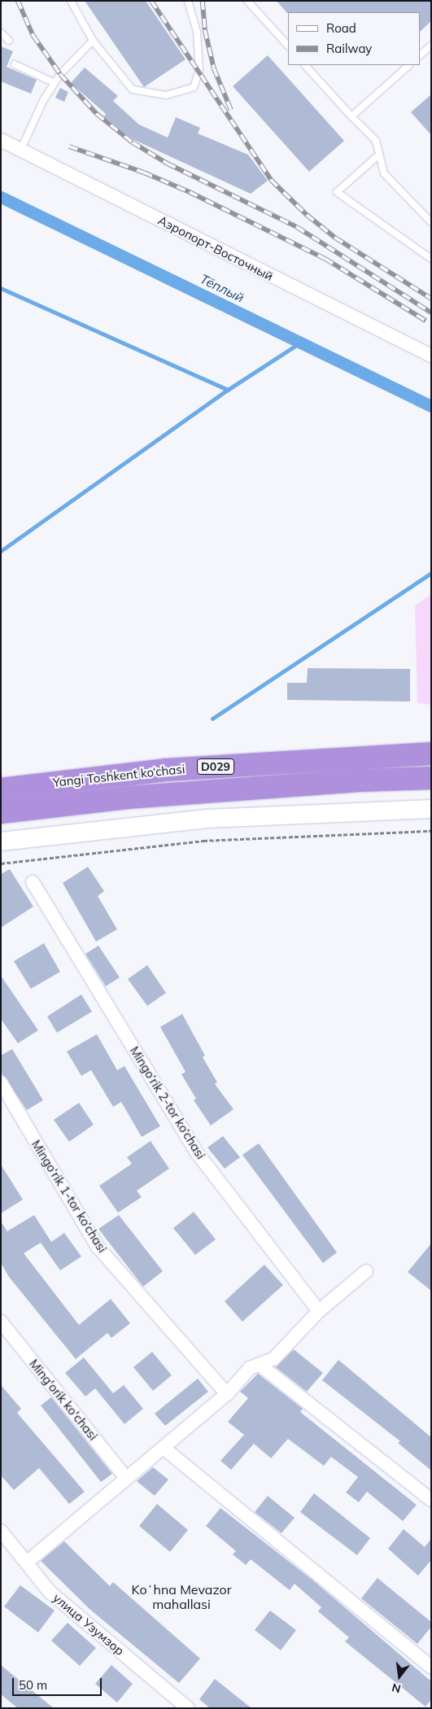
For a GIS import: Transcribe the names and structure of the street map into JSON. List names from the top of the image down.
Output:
{
  "streets": {
    "highway": ["D029", "Yangi Toshkent ko‘chasi"],
    "street": [
      "Аэропорт-Восточный",
      "Mingo‘rik 2-tor ko‘chasi",
      "Mingo‘rik 1-tor ko‘chasi",
      "Ming'orik ko'chasi",
      "улица Узумзор"
    ]
  },
  "districts": ["Koʻhna Mevazor mahallasi"],
  "water": ["Тёплый"],
  "legend": ["Road", "Railway"],
  "scale_bar": "50 m",
  "north": "bottom"
}
